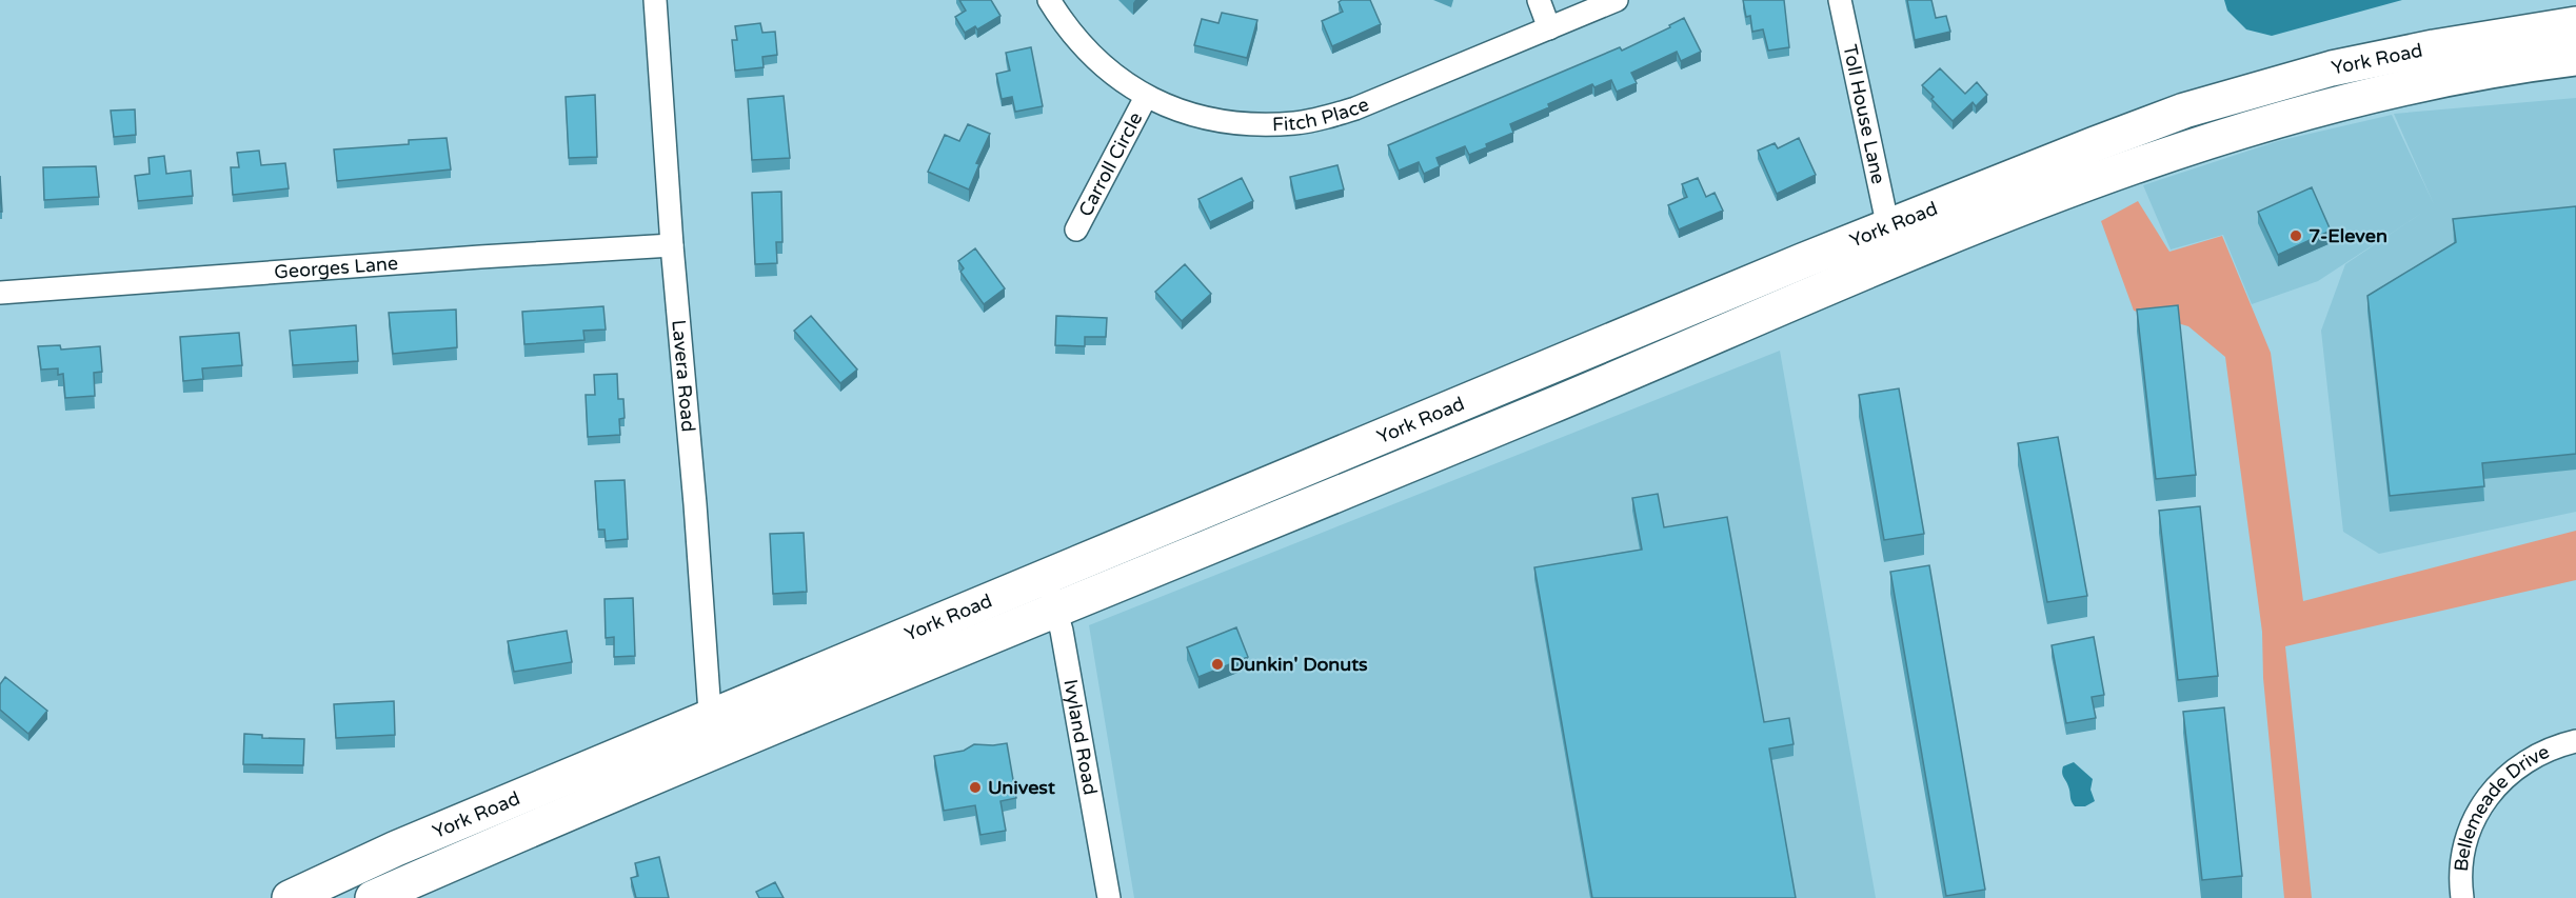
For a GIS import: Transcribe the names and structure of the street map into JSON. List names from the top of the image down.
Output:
{
  "streets": {
    "highway": ["York Road"],
    "street": [
      "Fitch Place",
      "Toll House Lane",
      "Carroll Circle",
      "Georges Lane",
      "Lavera Road",
      "Ivyland Road",
      "Bellemeade Drive"
    ]
  },
  "crossings": [
    ["York Road", "Toll House Lane"],
    ["York Road", "Lavera Road"],
    ["York Road", "Ivyland Road"],
    ["Fitch Place", "Carroll Circle"],
    ["Georges Lane", "Lavera Road"]
  ],
  "places": ["7-Eleven", "Dunkin' Donuts", "Univest"]
}
